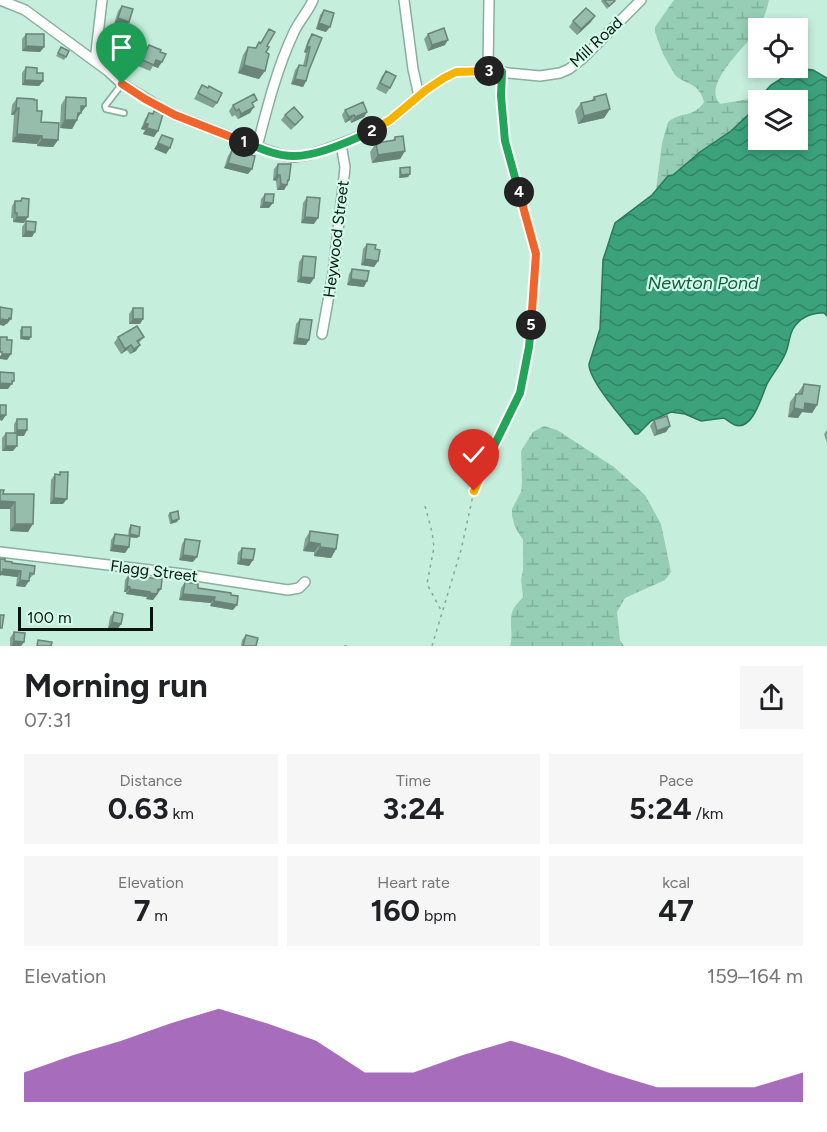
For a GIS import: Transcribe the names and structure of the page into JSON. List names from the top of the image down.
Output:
{
  "streets": {
    "street": ["Mill Road", "Heywood Street", "Flagg Street"]
  },
  "crossings": [
    ["Mill Road", "Heywood Street"]
  ],
  "water": ["Newton Pond"],
  "scale_bar": "100 m",
  "page": {
    "pins": [
      "3",
      "2",
      "1",
      "4",
      "5"
    ],
    "scale": "100 m",
    "heading": ["Morning run", "07:31"],
    "stats": [
      ["Distance", "0.63 km"],
      ["Time", "3:24"],
      ["Pace", "5:24 /km"],
      ["Elevation", "7 m"],
      ["Heart rate", "160 bpm"],
      ["kcal", "47"]
    ],
    "chart": ["Elevation", "159–164 m"]
  }
}
